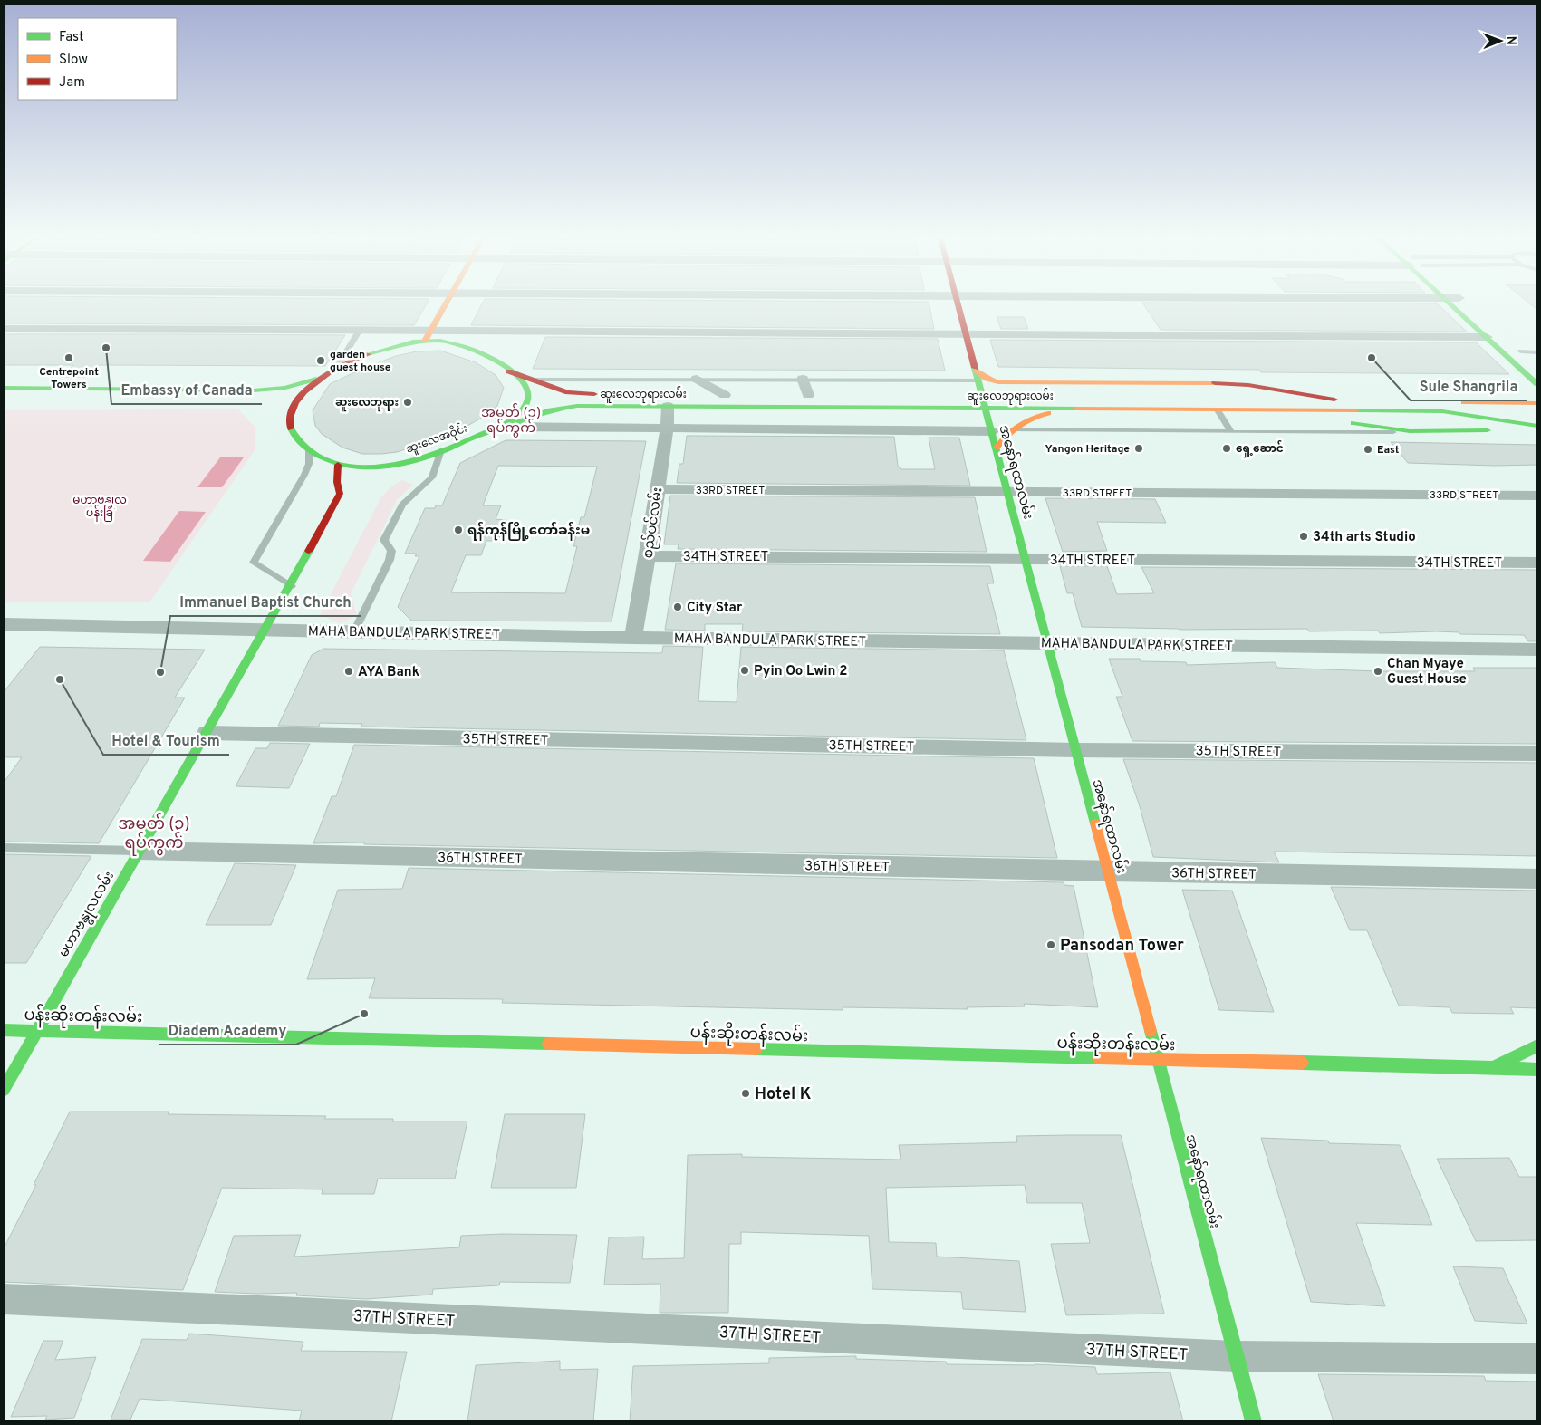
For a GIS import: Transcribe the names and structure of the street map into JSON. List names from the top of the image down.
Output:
{
  "streets": {
    "main road": [
      "ဆူးလေဘုရားလမ်း",
      "ဆူးလေအဝိုင်း",
      "အနော်ရထာလမ်း",
      "မဟာဗန္ဓုလလမ်း",
      "ပန်းဆိုးတန်းလမ်း"
    ],
    "street": [
      "33RD STREET",
      "စည်ပင်လမ်း",
      "34TH STREET",
      "MAHA BANDULA PARK STREET",
      "35TH STREET",
      "36TH STREET",
      "37TH STREET"
    ]
  },
  "crossings": [
    ["ဆူးလေဘုရားလမ်း", "ဆူးလေအဝိုင်း"],
    ["ဆူးလေဘုရားလမ်း", "အနော်ရထာလမ်း"],
    ["ဆူးလေဘုရားလမ်း", "စည်ပင်လမ်း"],
    ["ဆူးလေအဝိုင်း", "မဟာဗန္ဓုလလမ်း"],
    ["အနော်ရထာလမ်း", "33RD STREET"],
    ["အနော်ရထာလမ်း", "34TH STREET"],
    ["အနော်ရထာလမ်း", "MAHA BANDULA PARK STREET"],
    ["အနော်ရထာလမ်း", "35TH STREET"],
    ["အနော်ရထာလမ်း", "36TH STREET"],
    ["အနော်ရထာလမ်း", "ပန်းဆိုးတန်းလမ်း"],
    ["အနော်ရထာလမ်း", "37TH STREET"],
    ["33RD STREET", "စည်ပင်လမ်း"],
    ["စည်ပင်လမ်း", "34TH STREET"],
    ["စည်ပင်လမ်း", "MAHA BANDULA PARK STREET"],
    ["MAHA BANDULA PARK STREET", "မဟာဗန္ဓုလလမ်း"],
    ["35TH STREET", "မဟာဗန္ဓုလလမ်း"],
    ["36TH STREET", "မဟာဗန္ဓုလလမ်း"],
    ["မဟာဗန္ဓုလလမ်း", "ပန်းဆိုးတန်းလမ်း"]
  ],
  "districts": ["အမှတ် (၁) ရပ်ကွက်", "အမှတ် (၃) ရပ်ကွက်"],
  "parks": ["မဟာဗန္ဓုလ ပန်းခြံ"],
  "places": [
    "Embassy of Canada",
    "Centrepoint Towers",
    "Sule Shangrila",
    "garden guest house",
    "ဆူးလေဘုရား",
    "Yangon Heritage",
    "ရှေ့ဆောင်",
    "East",
    "ရန်ကုန်မြို့တော်ခန်းမ",
    "34th arts Studio",
    "City Star",
    "Pyin Oo Lwin 2",
    "AYA Bank",
    "Chan Myaye Guest House",
    "Immanuel Baptist Church",
    "Hotel & Tourism",
    "Pansodan Tower",
    "Diadem Academy",
    "Hotel K"
  ],
  "legend": ["Fast", "Slow", "Jam"],
  "north": "right"
}
